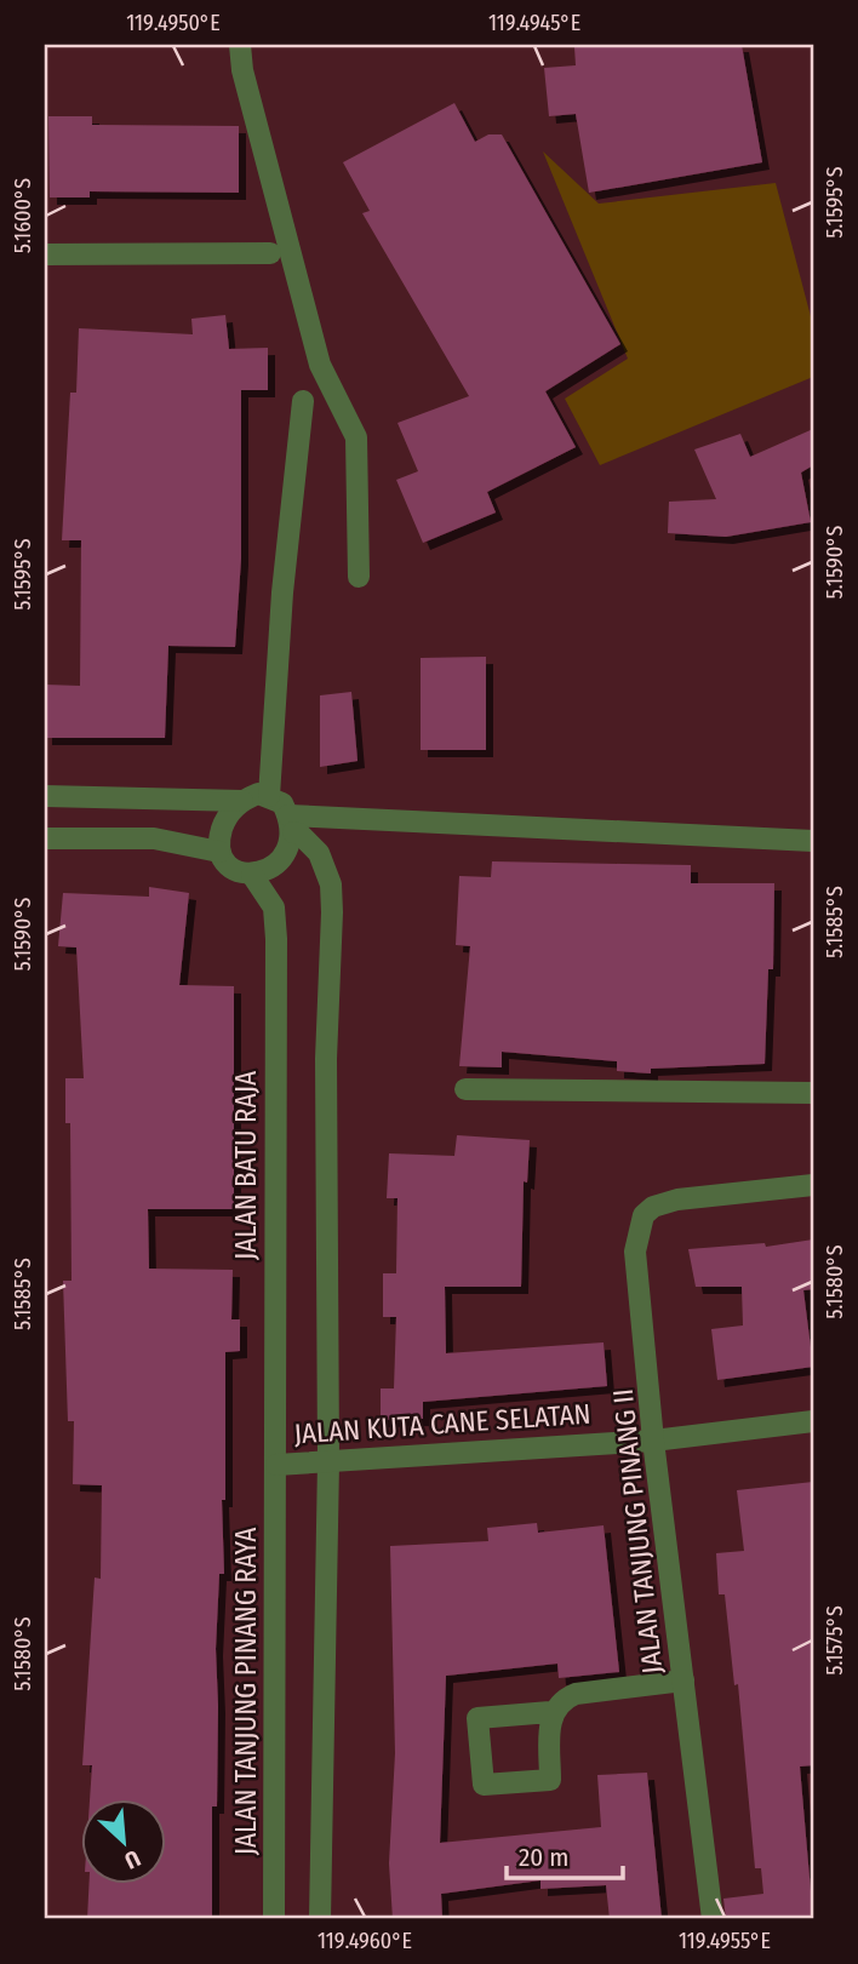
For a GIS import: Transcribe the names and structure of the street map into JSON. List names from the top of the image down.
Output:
{
  "streets": {
    "street": [
      "JALAN BATU RAJA",
      "JALAN KUTA CANE SELATAN",
      "JALAN TANJUNG PINANG II",
      "JALAN TANJUNG PINANG RAYA"
    ]
  },
  "crossings": [
    ["JALAN BATU RAJA", "JALAN KUTA CANE SELATAN"],
    ["JALAN BATU RAJA", "JALAN TANJUNG PINANG RAYA"],
    ["JALAN KUTA CANE SELATAN", "JALAN TANJUNG PINANG II"],
    ["JALAN KUTA CANE SELATAN", "JALAN TANJUNG PINANG RAYA"]
  ],
  "scale_bar": "20 m",
  "north": "bottom right",
  "coordinates": [
    "119.4950°E",
    "119.4945°E",
    "5.1595°S",
    "5.1600°S",
    "5.1590°S",
    "5.1585°S",
    "5.1580°S",
    "5.1575°S",
    "119.4960°E",
    "119.4955°E"
  ]
}
